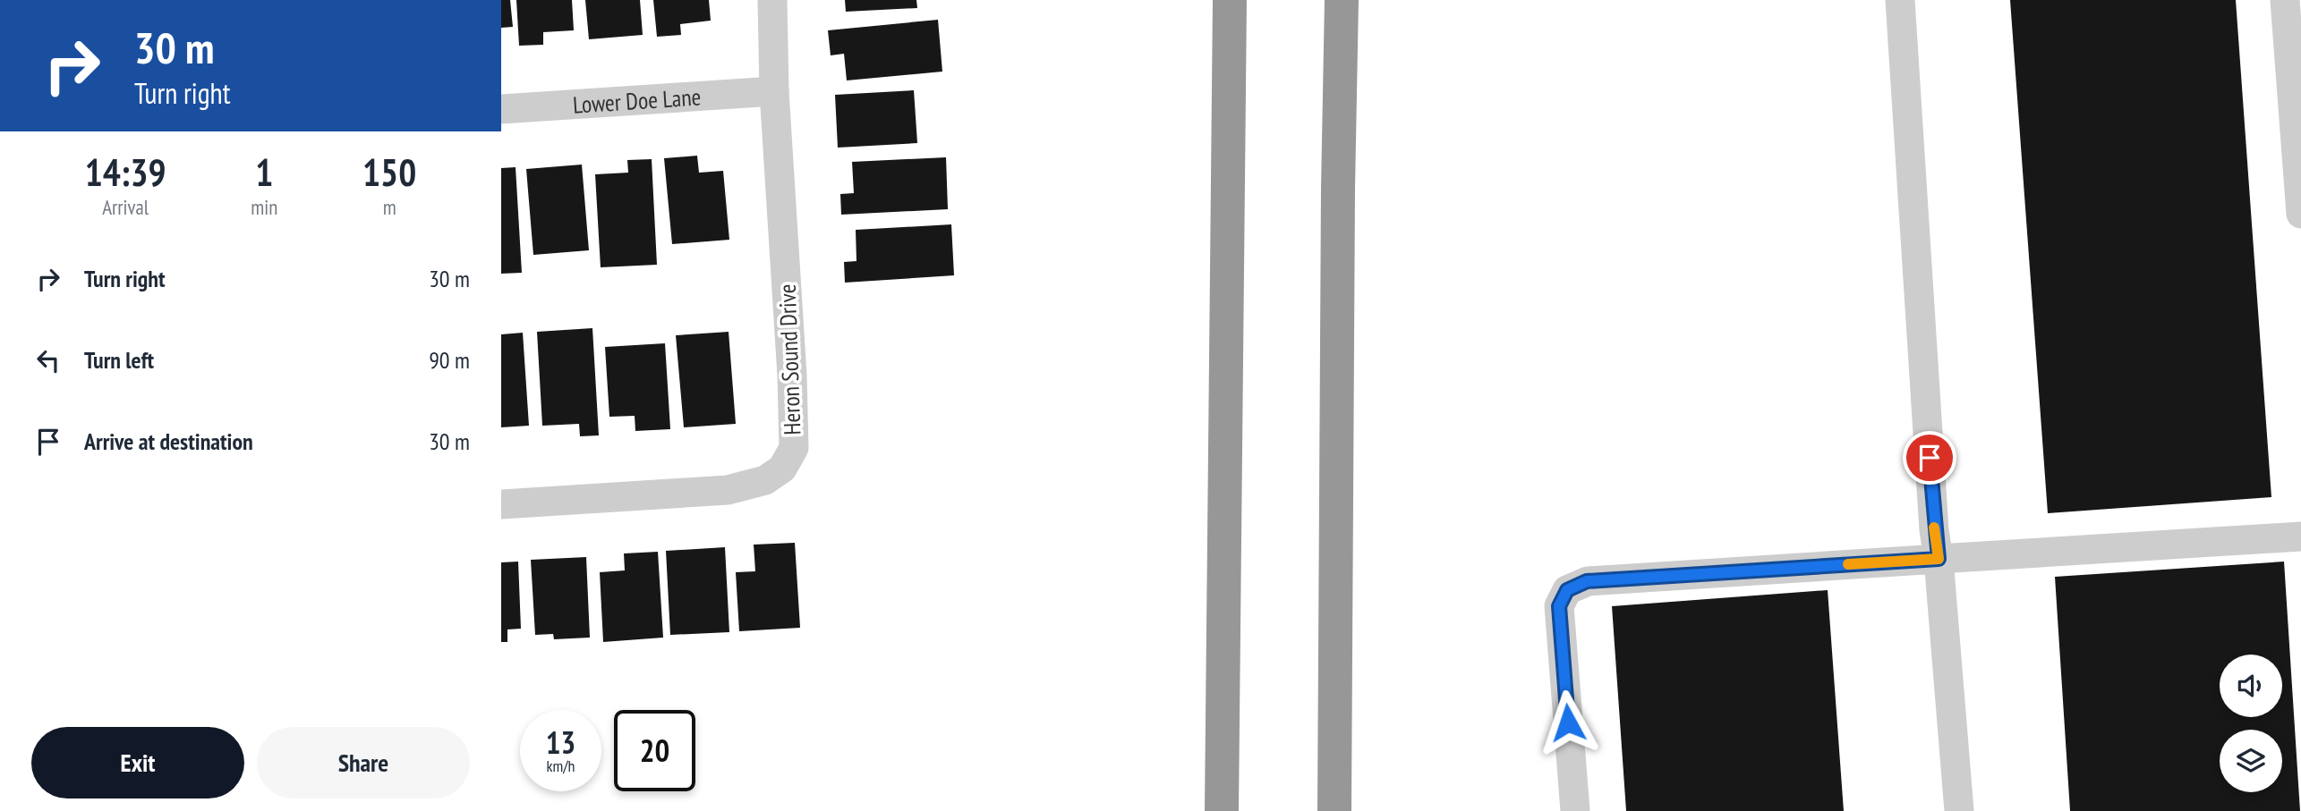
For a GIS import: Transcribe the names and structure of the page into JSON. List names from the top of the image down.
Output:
{
  "streets": {
    "street": ["Lower Doe Lane", "Heron Sound Drive"]
  },
  "crossings": [
    ["Lower Doe Lane", "Heron Sound Drive"]
  ],
  "page": {
    "turn": ["30 m", "Turn right"],
    "eta": [
      "14:39",
      "Arrival",
      "1",
      "min",
      "150",
      "m"
    ],
    "list": [
      {
        "name": "Turn right",
        "value": "30 m"
      },
      {
        "name": "Turn left",
        "value": "90 m"
      },
      {
        "name": "Arrive at destination",
        "value": "30 m"
      }
    ],
    "speed": "13 km/h",
    "limit": "20",
    "buttons": ["Exit", "Share"]
  }
}
